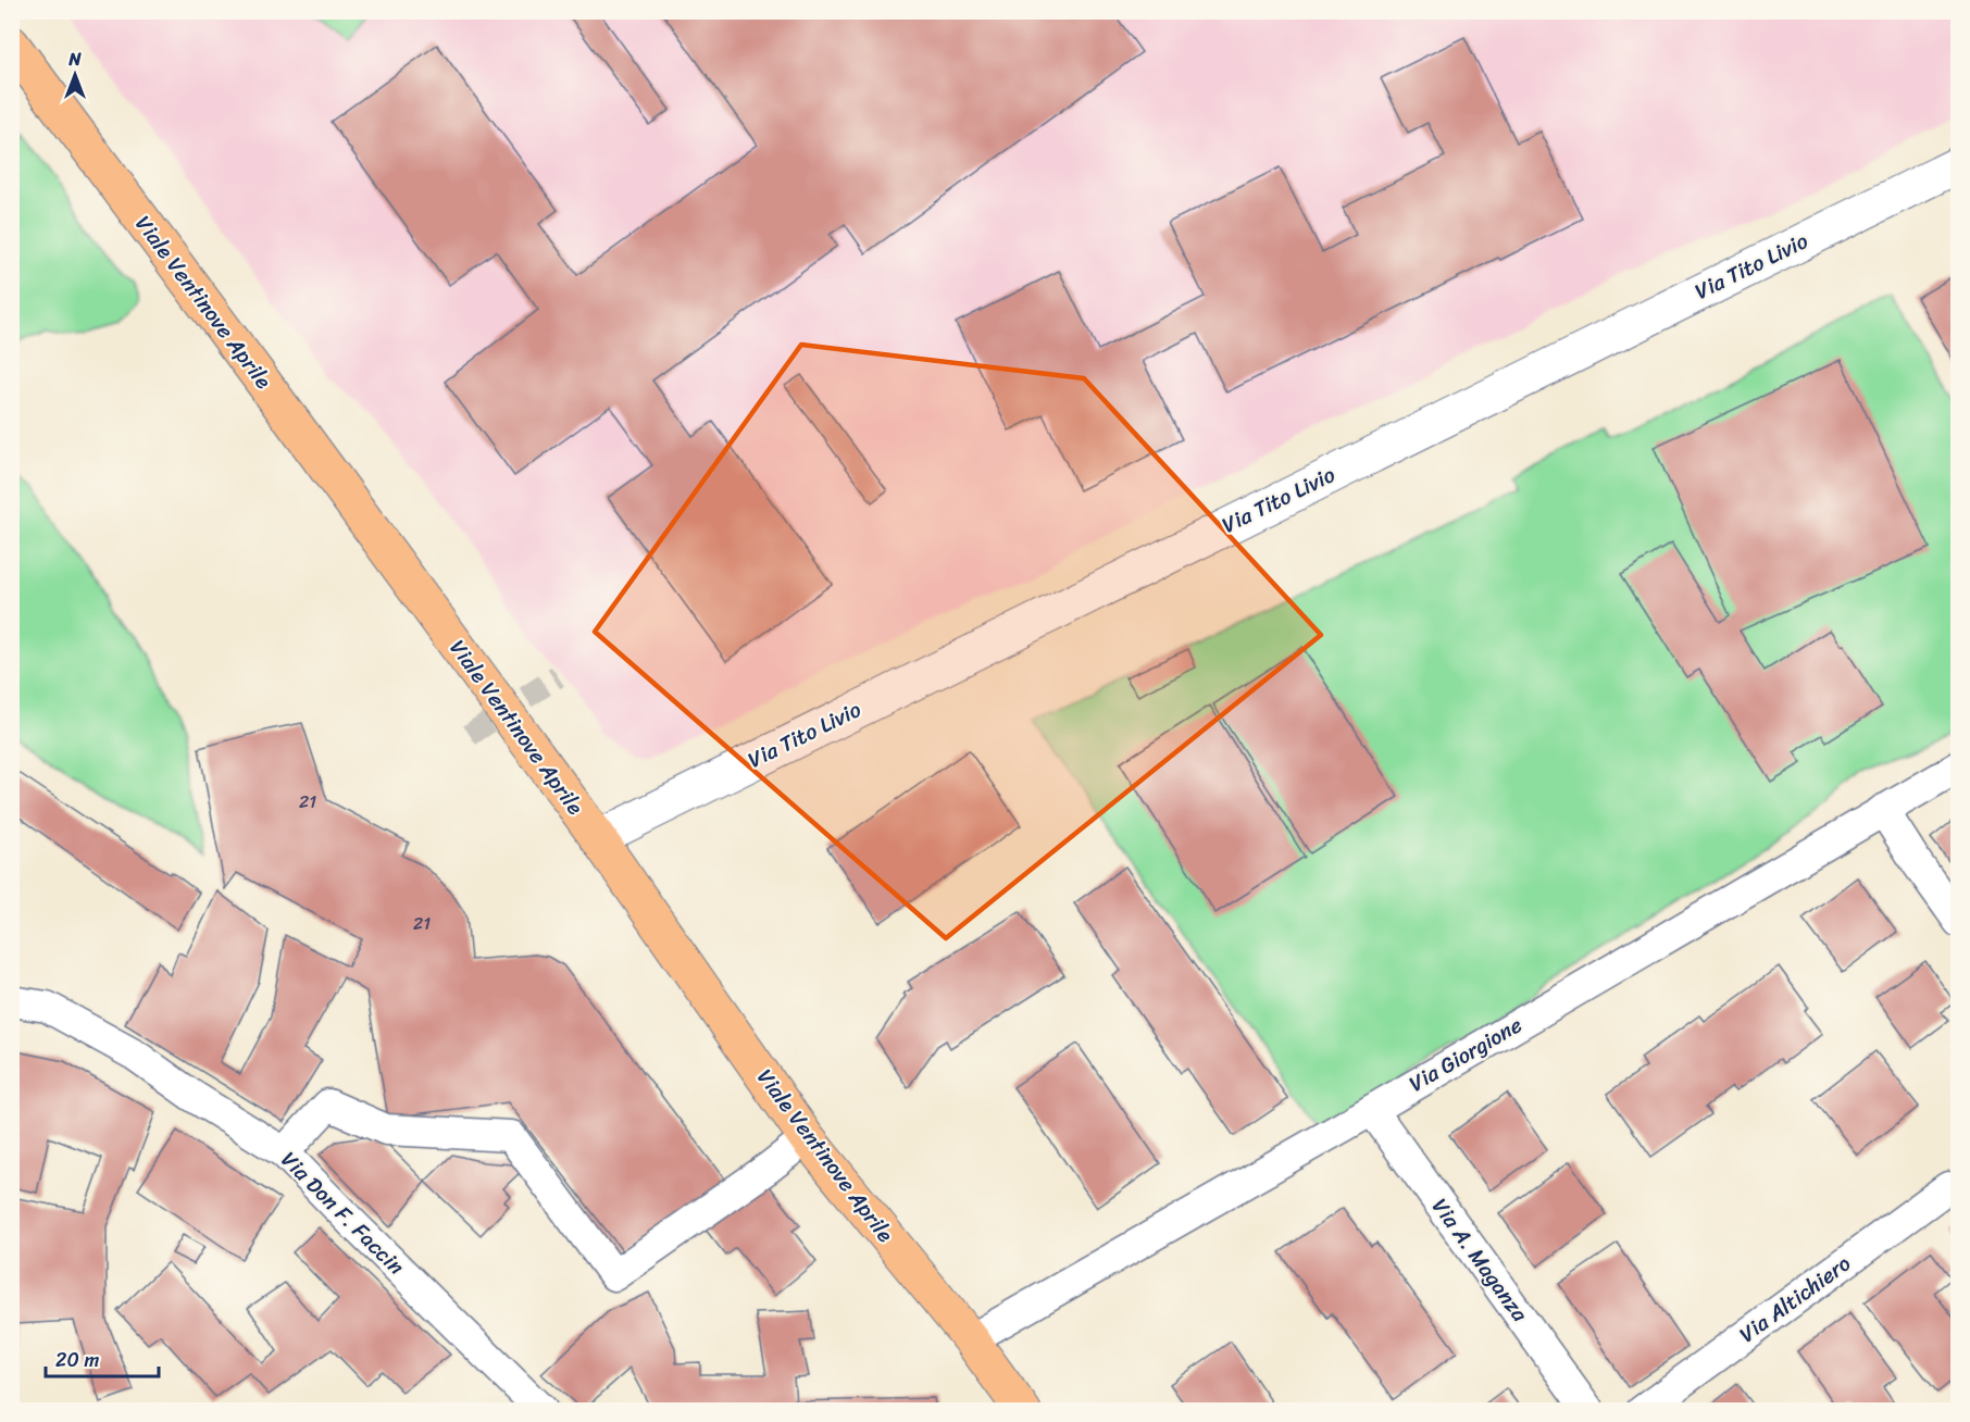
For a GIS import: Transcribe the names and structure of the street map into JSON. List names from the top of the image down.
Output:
{
  "streets": {
    "main road": ["Viale Ventinove Aprile"],
    "street": [
      "Via Tito Livio",
      "Via Giorgione",
      "Via Don F. Faccin",
      "Via A. Maganza",
      "Via Altichiero"
    ]
  },
  "crossings": [
    ["Via Tito Livio", "Viale Ventinove Aprile"],
    ["Viale Ventinove Aprile", "Via Giorgione"],
    ["Via Giorgione", "Via A. Maganza"]
  ],
  "house_numbers": ["21", "21"],
  "scale_bar": "20 m",
  "north": "top"
}
